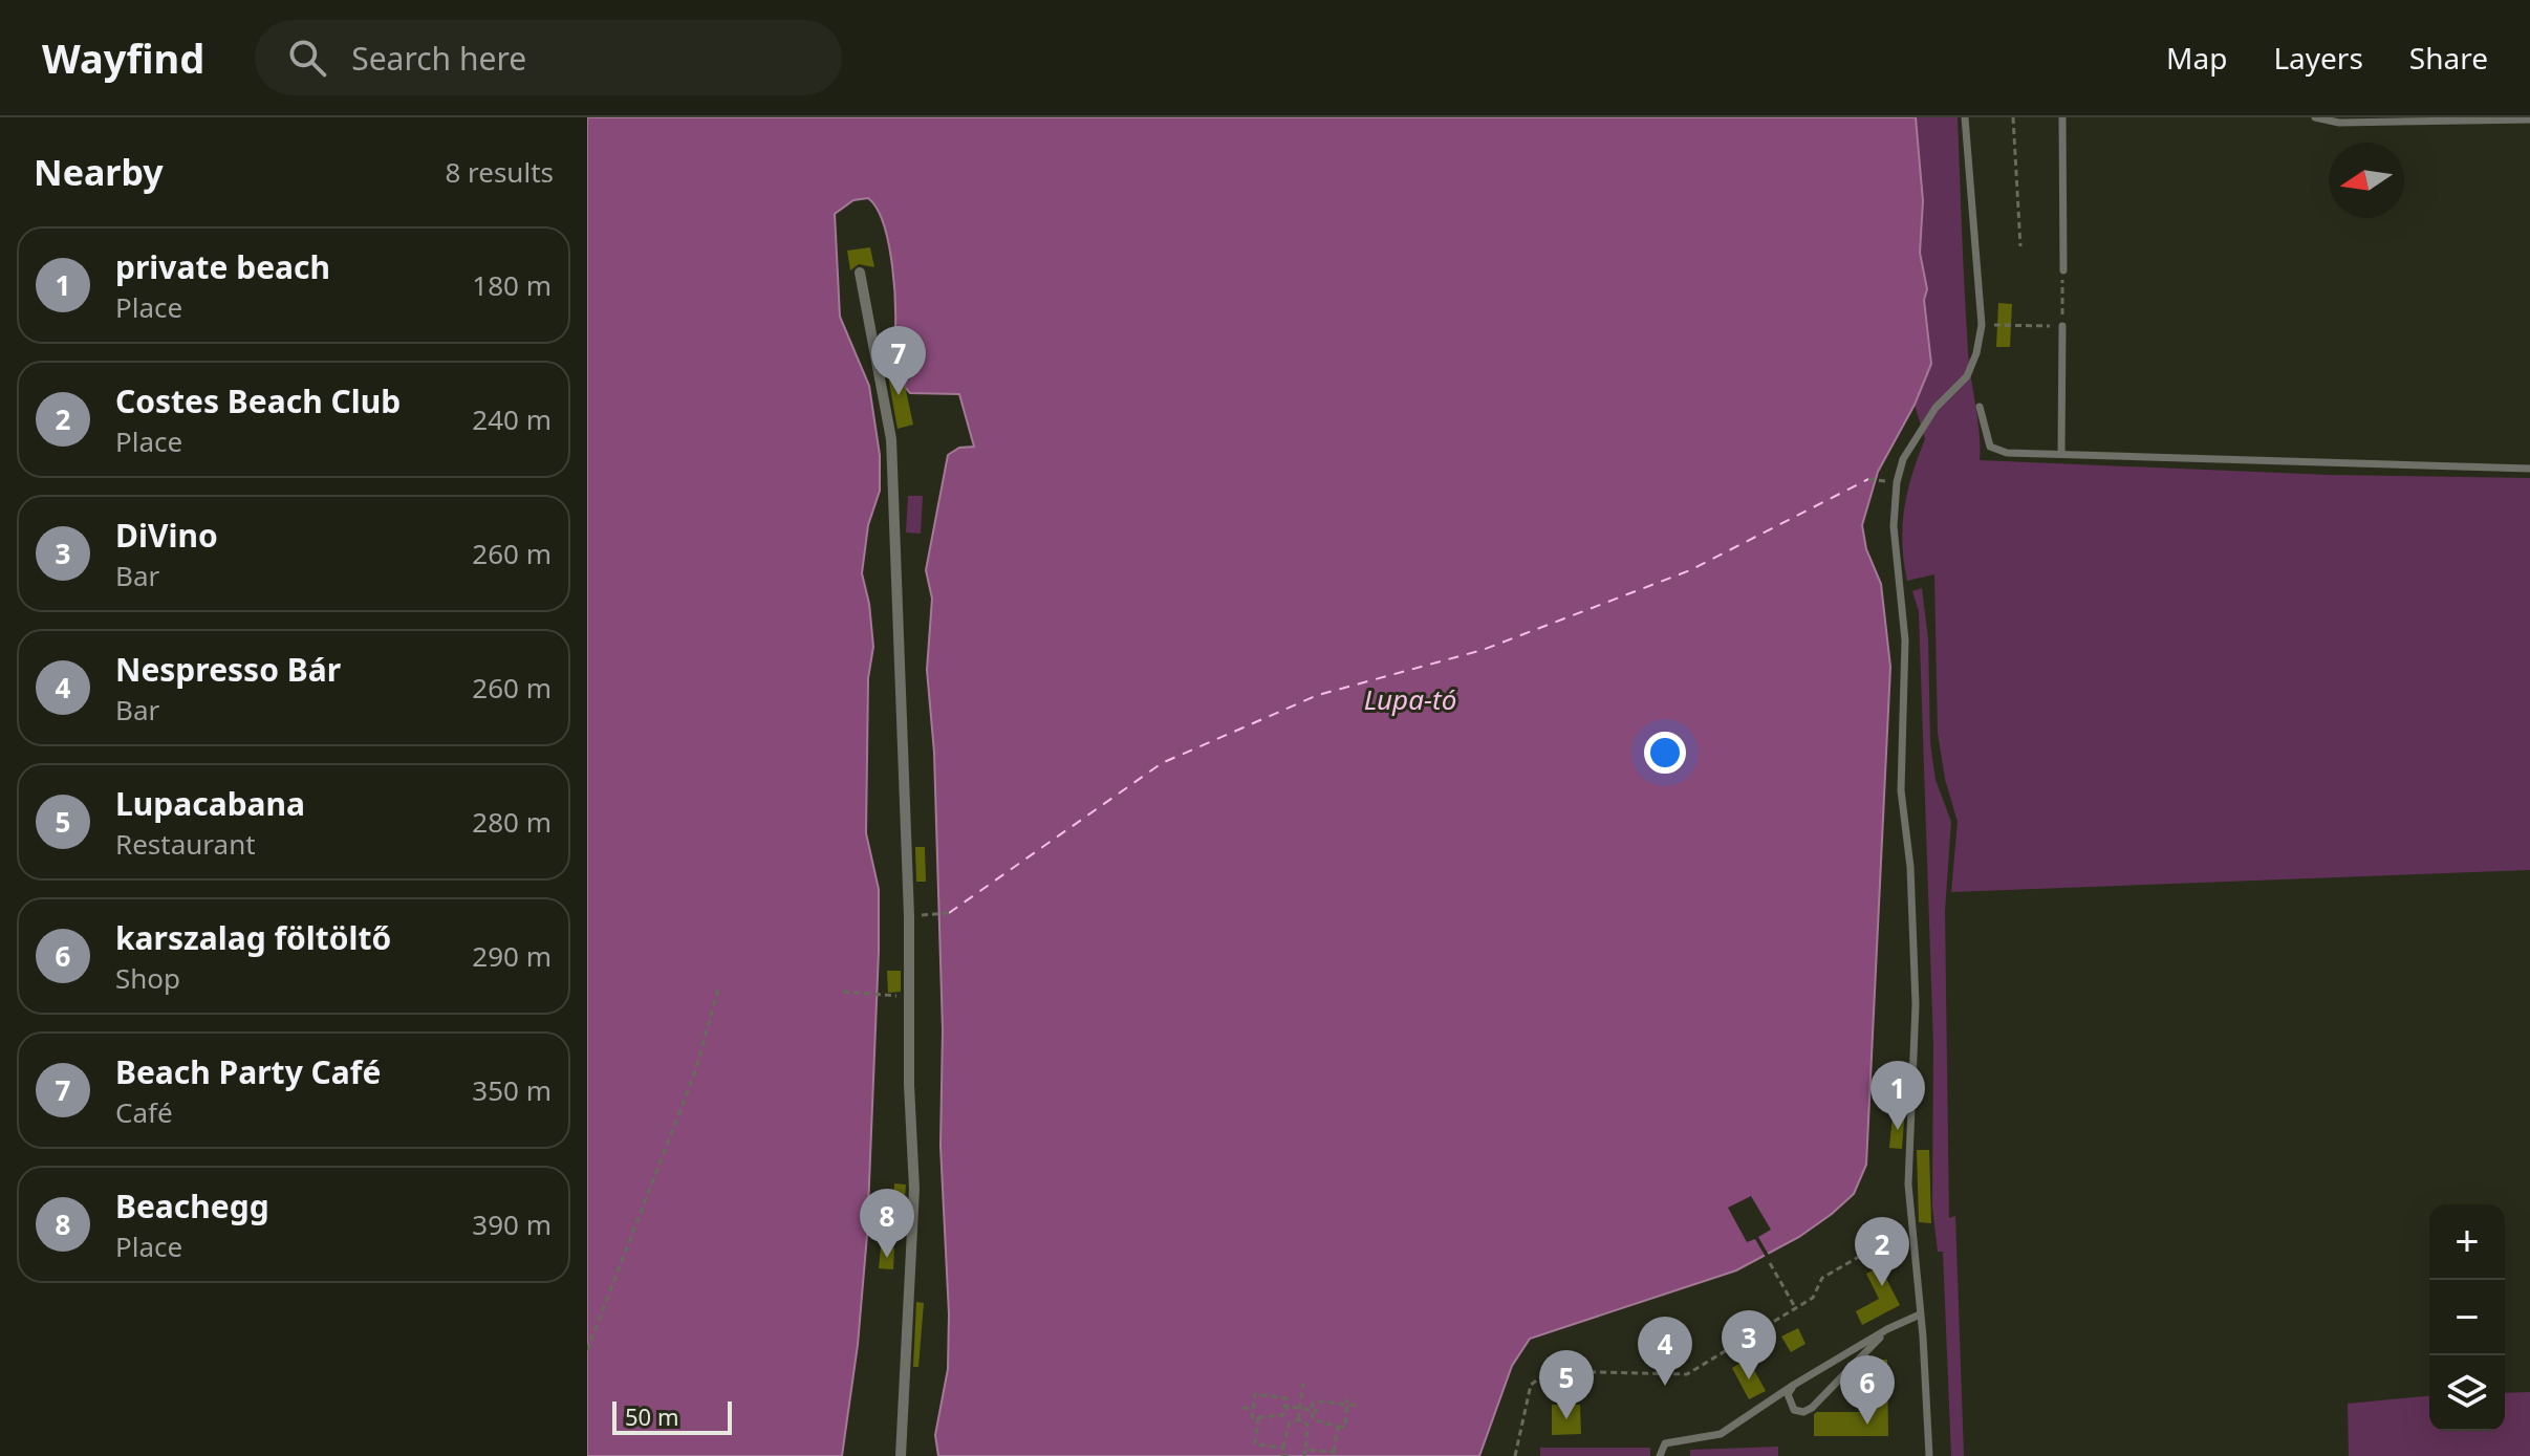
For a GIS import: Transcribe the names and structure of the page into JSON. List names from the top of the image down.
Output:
{
  "water": ["Lupa-tó"],
  "scale_bar": "50 m",
  "north": "left",
  "page": {
    "header": "Wayfind",
    "search": "Search here",
    "nav": ["Map", "Layers", "Share"],
    "heading": ["Nearby", "8 results"],
    "list": [
      {
        "mark": "1",
        "name": "private beach",
        "note": "Place",
        "value": "180 m"
      },
      {
        "mark": "2",
        "name": "Costes Beach Club",
        "note": "Place",
        "value": "240 m"
      },
      {
        "mark": "3",
        "name": "DiVino",
        "note": "Bar",
        "value": "260 m"
      },
      {
        "mark": "4",
        "name": "Nespresso Bár",
        "note": "Bar",
        "value": "260 m"
      },
      {
        "mark": "5",
        "name": "Lupacabana",
        "note": "Restaurant",
        "value": "280 m"
      },
      {
        "mark": "6",
        "name": "karszalag föltöltő",
        "note": "Shop",
        "value": "290 m"
      },
      {
        "mark": "7",
        "name": "Beach Party Café",
        "note": "Café",
        "value": "350 m"
      },
      {
        "mark": "8",
        "name": "Beachegg",
        "note": "Place",
        "value": "390 m"
      }
    ],
    "pins": [
      "7",
      "1",
      "8",
      "2",
      "3",
      "4",
      "5",
      "6"
    ],
    "map_buttons": ["+", "−"],
    "scale": "50 m"
  }
}
